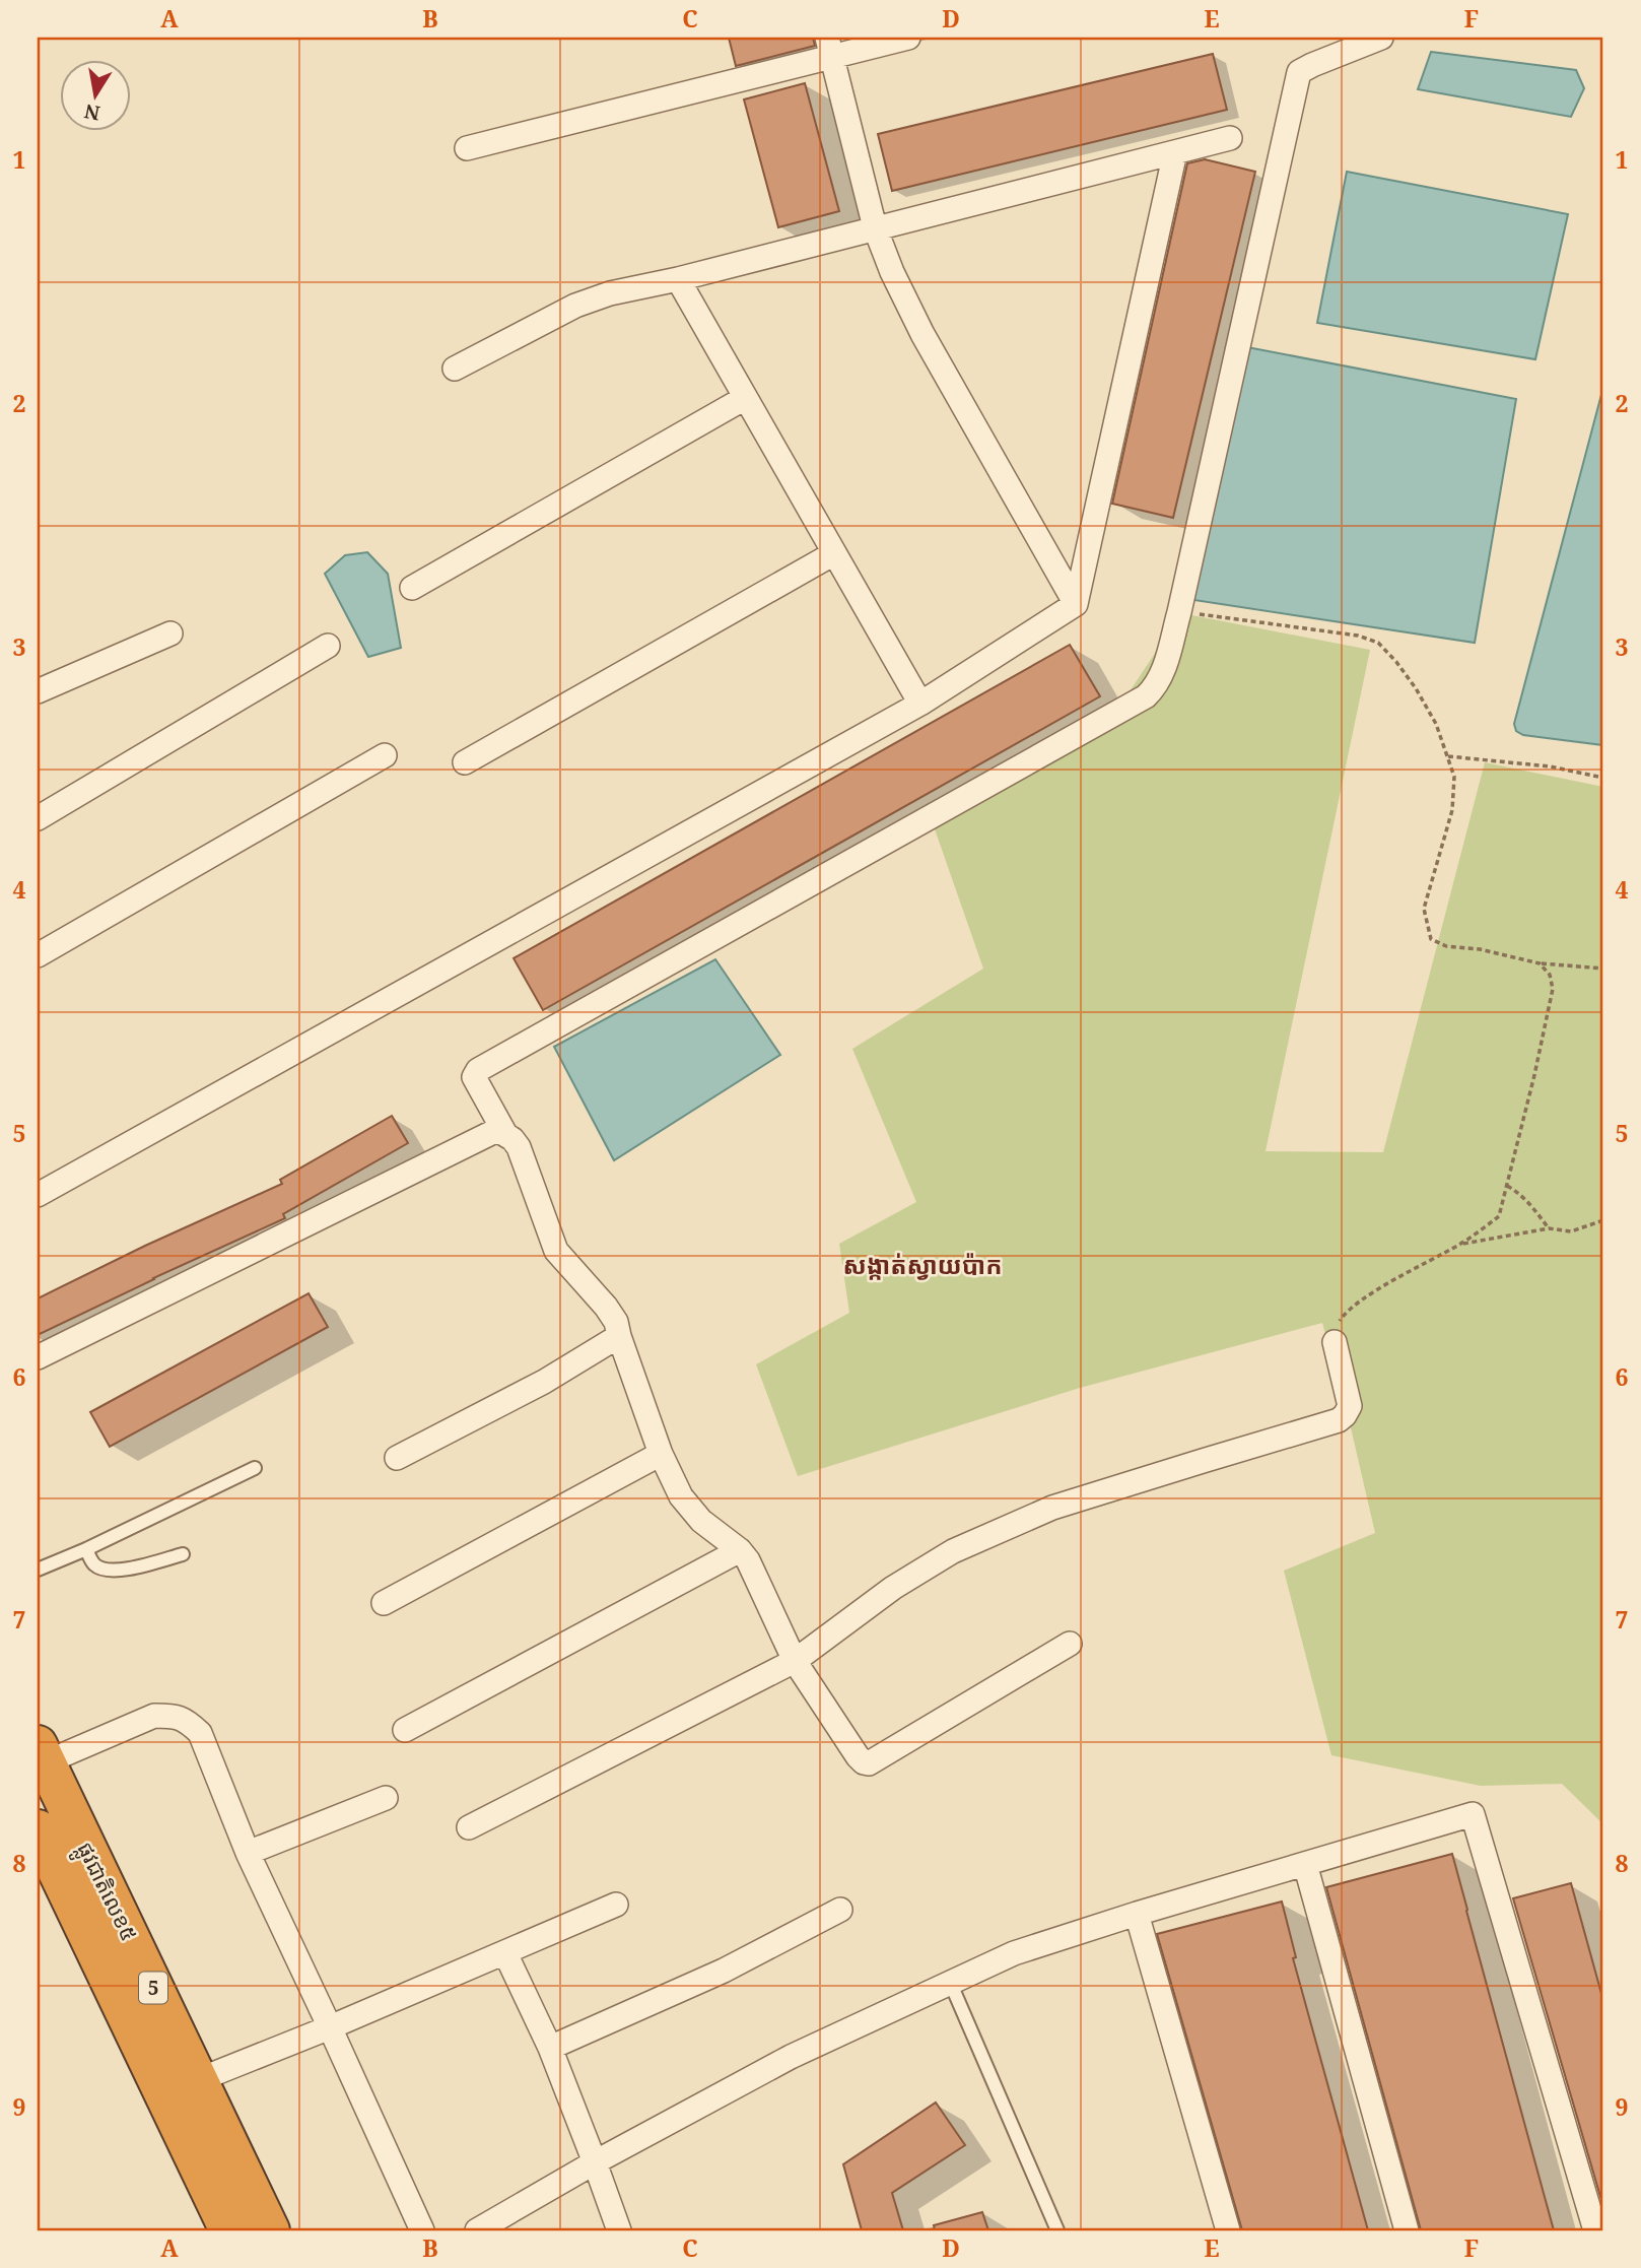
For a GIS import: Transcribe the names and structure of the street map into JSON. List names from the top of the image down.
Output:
{
  "streets": {
    "highway": ["ផ្លូវជាតិលេខ៥", "5"]
  },
  "districts": ["សង្កាត់ស្វាយប៉ាក"],
  "north": "bottom",
  "grid": {
    "columns": [
      "A",
      "B",
      "C",
      "D",
      "E",
      "F"
    ],
    "rows": [
      "1",
      "2",
      "3",
      "4",
      "5",
      "6",
      "7",
      "8",
      "9"
    ]
  }
}
